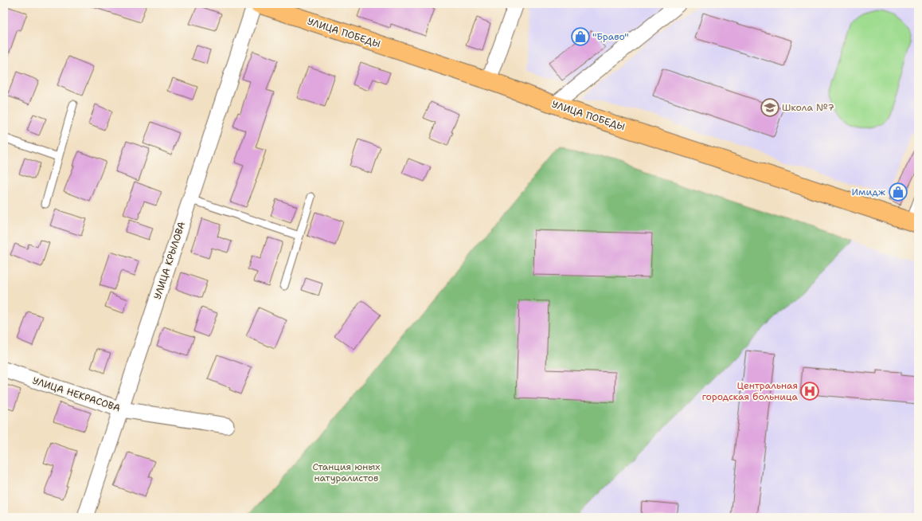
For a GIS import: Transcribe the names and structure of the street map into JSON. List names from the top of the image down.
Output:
{
  "streets": {
    "main road": ["УЛИЦА ПОБЕДЫ"],
    "street": ["УЛИЦА КРЫЛОВА", "УЛИЦА НЕКРАСОВА"]
  },
  "crossings": [
    ["УЛИЦА КРЫЛОВА", "УЛИЦА НЕКРАСОВА"]
  ],
  "parks": ["Станция юных натуралистов"],
  "places": {
    "shop": ["\"Браво\"", "Имидж"],
    "school or university": ["Школа №7"],
    "hospital": ["Центральная городская больница"]
  }
}
